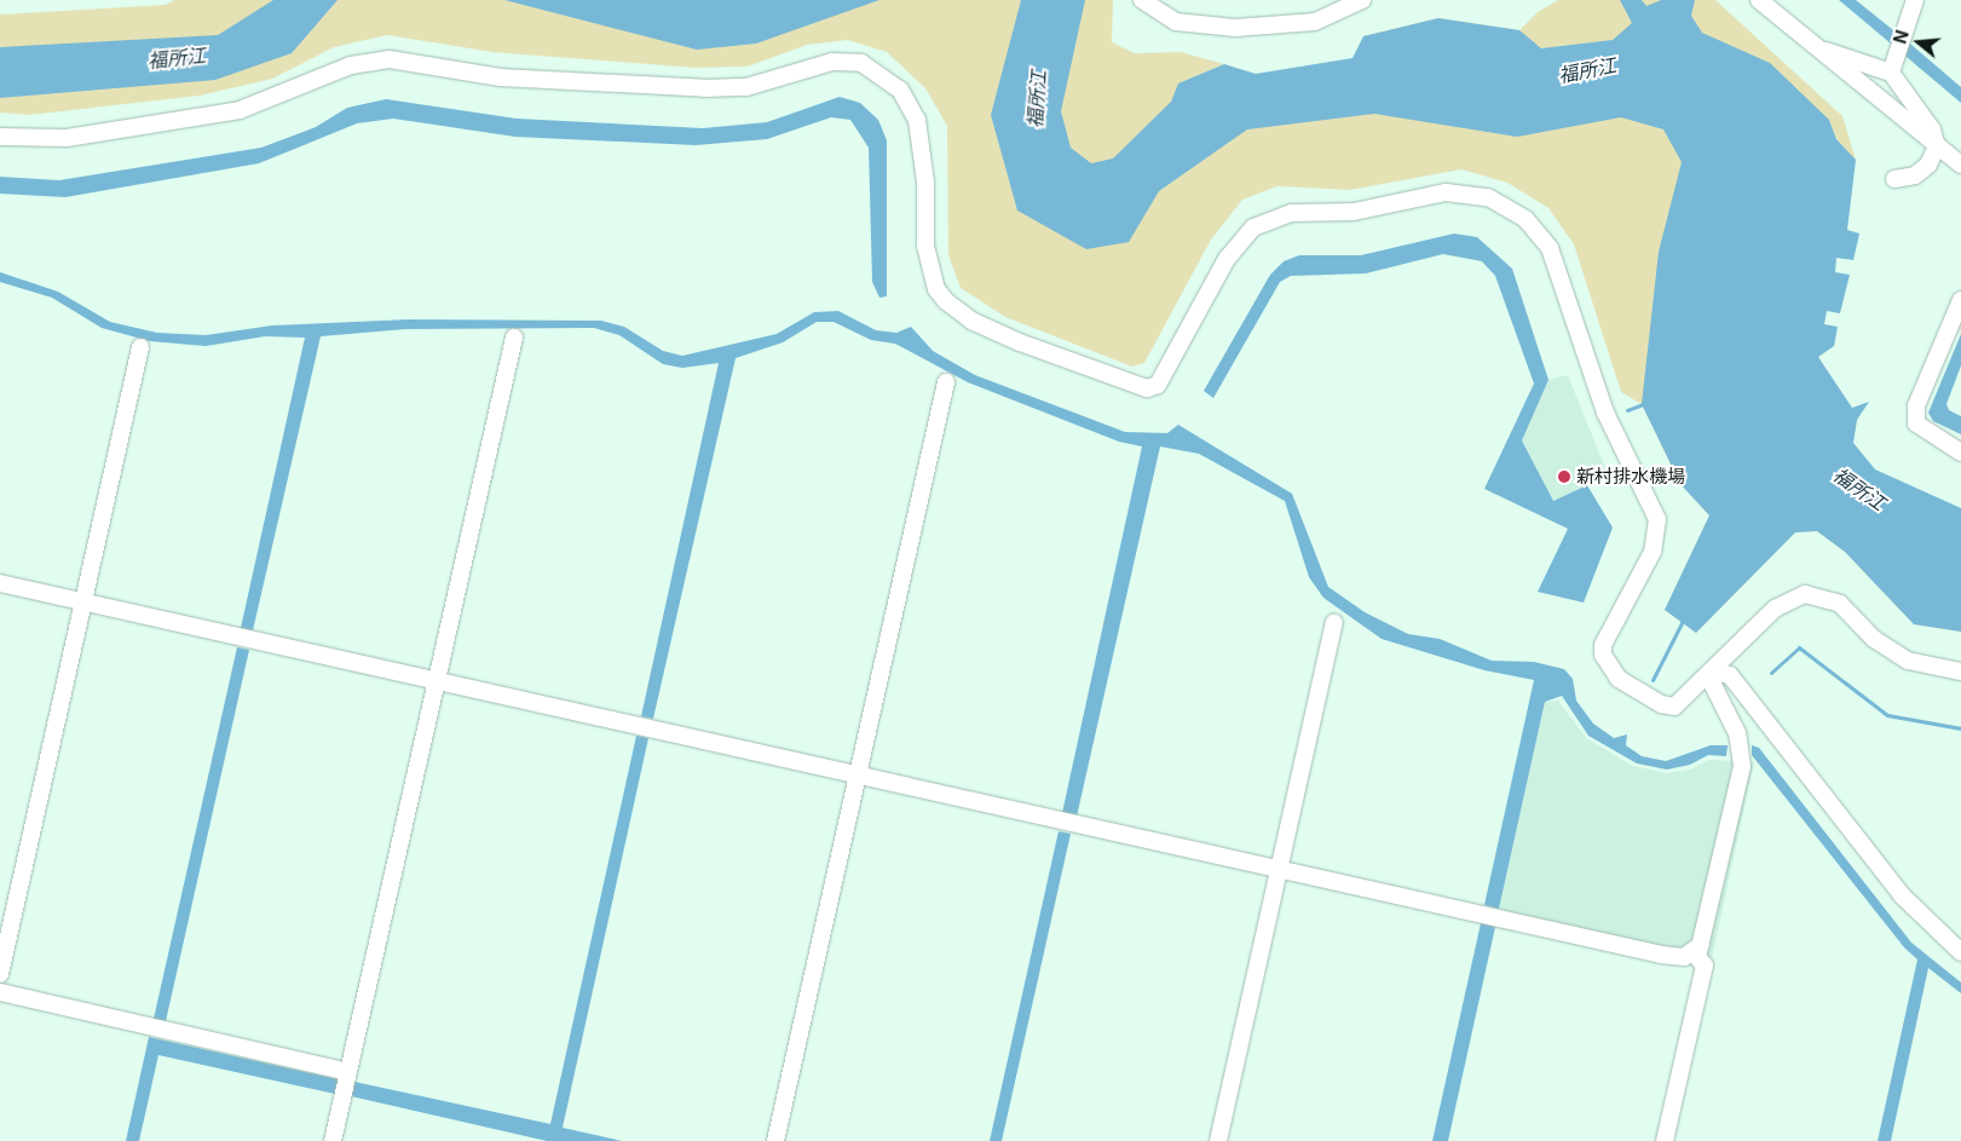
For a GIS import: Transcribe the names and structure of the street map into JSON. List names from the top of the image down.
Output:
{
  "water": ["福所江"],
  "places": ["新村排水機場"],
  "north": "left"
}
